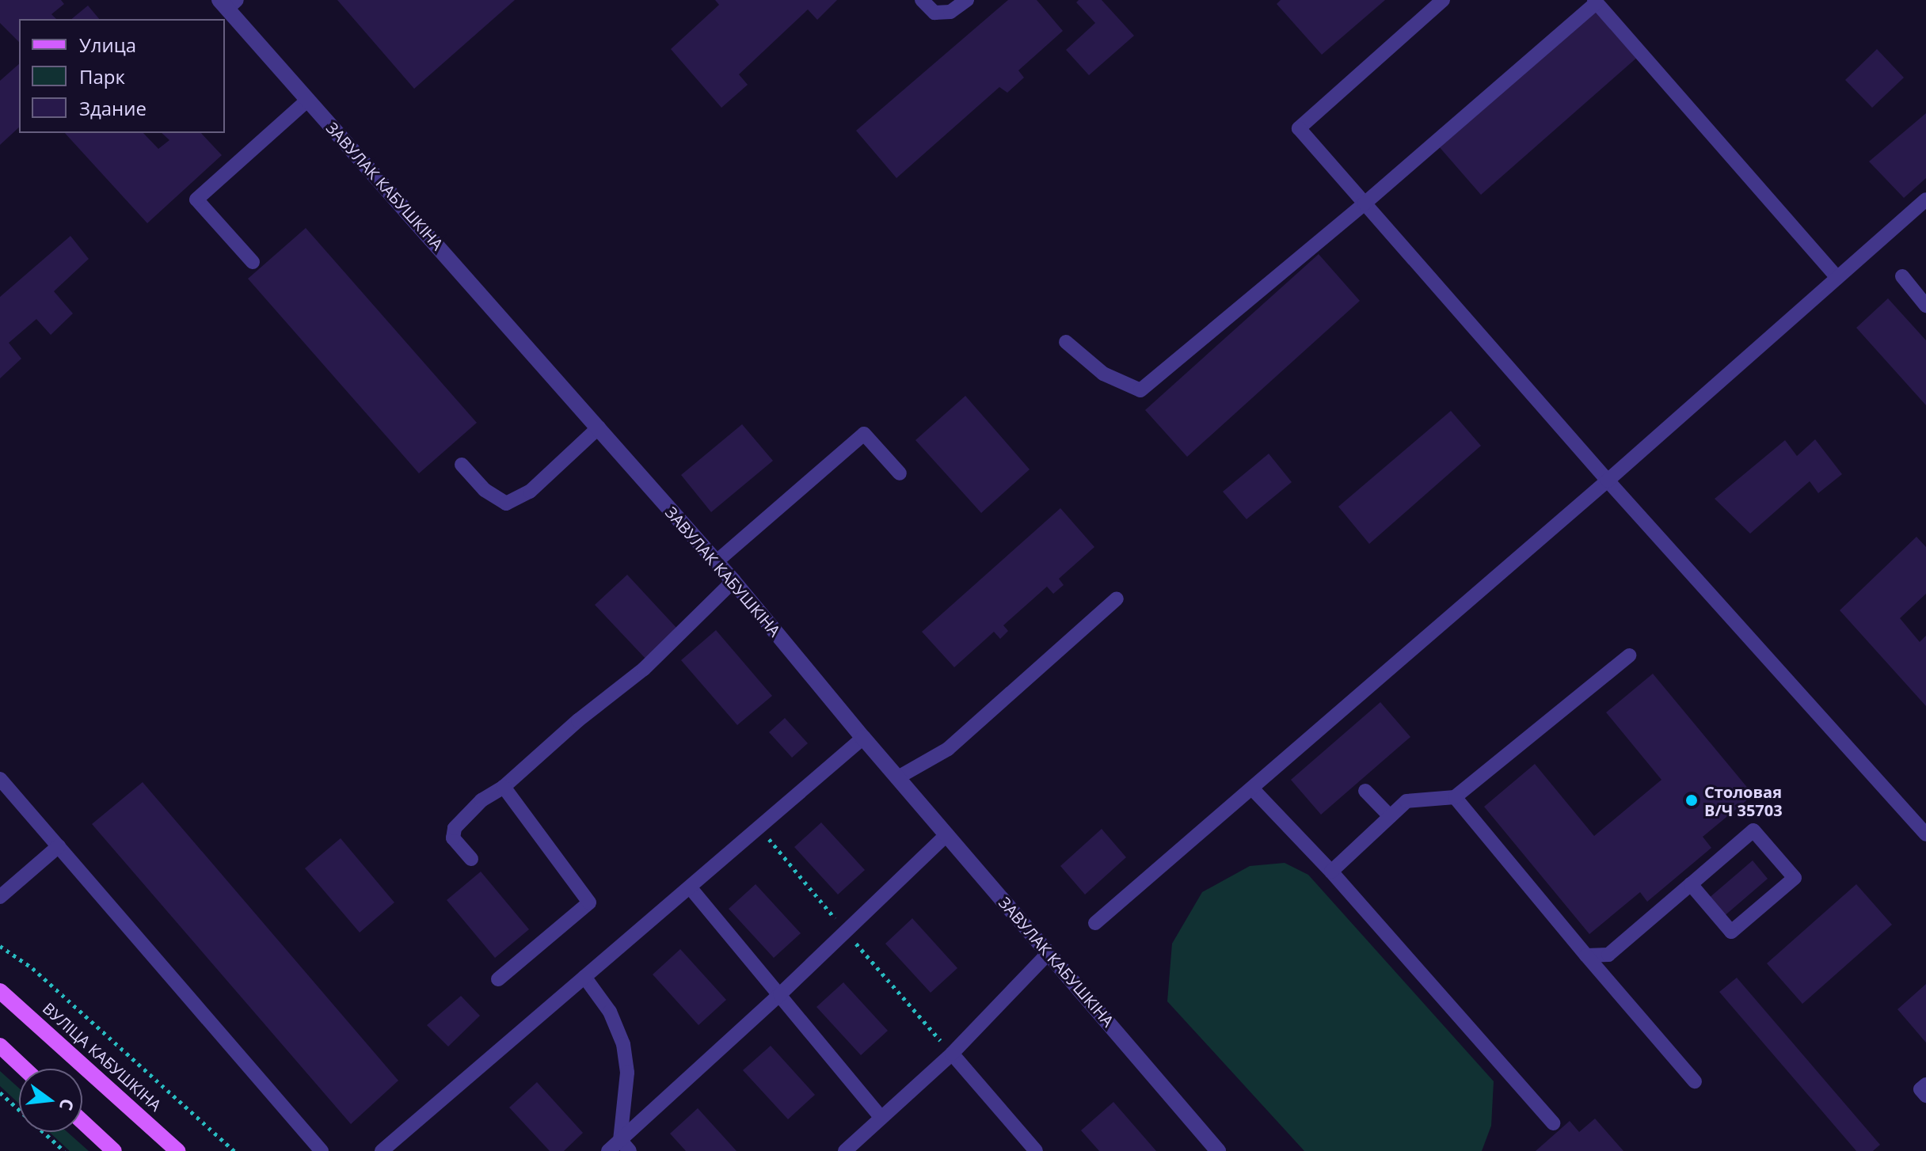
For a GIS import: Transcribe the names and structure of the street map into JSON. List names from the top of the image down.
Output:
{
  "streets": {
    "main road": ["ВУЛІЦА КАБУШКІНА"],
    "street": ["ЗАВУЛАК КАБУШКІНА"]
  },
  "places": ["Столовая В/Ч 35703"],
  "legend": ["Улица", "Парк", "Здание"],
  "north": "right"
}
